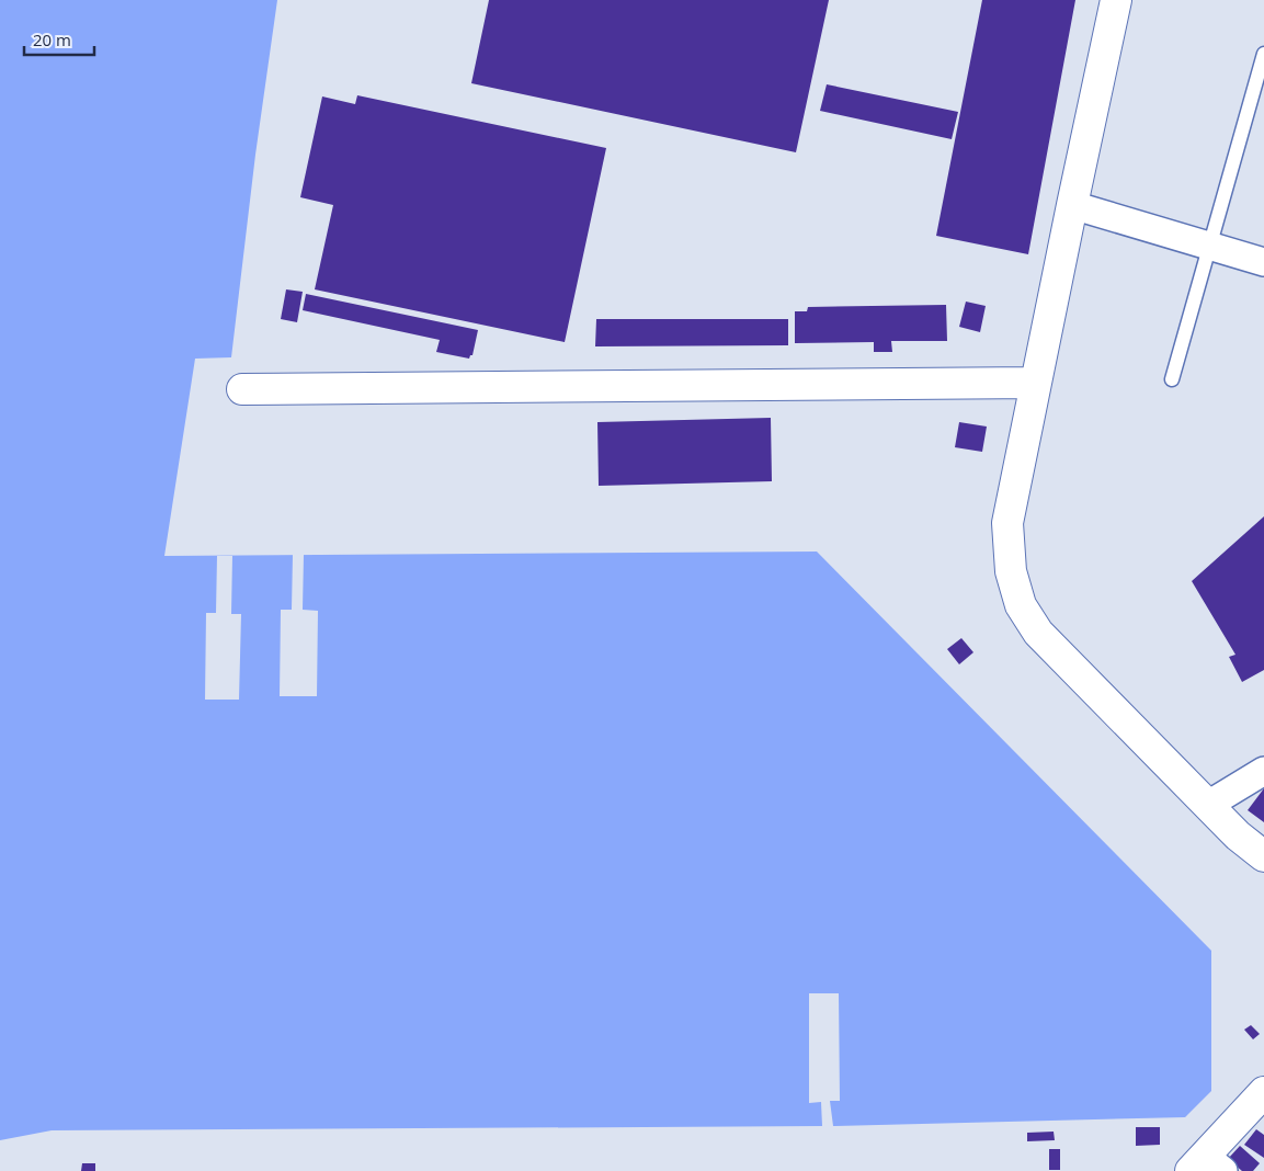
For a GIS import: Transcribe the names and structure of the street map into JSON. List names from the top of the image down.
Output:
{
  "scale_bar": "20 m"
}
